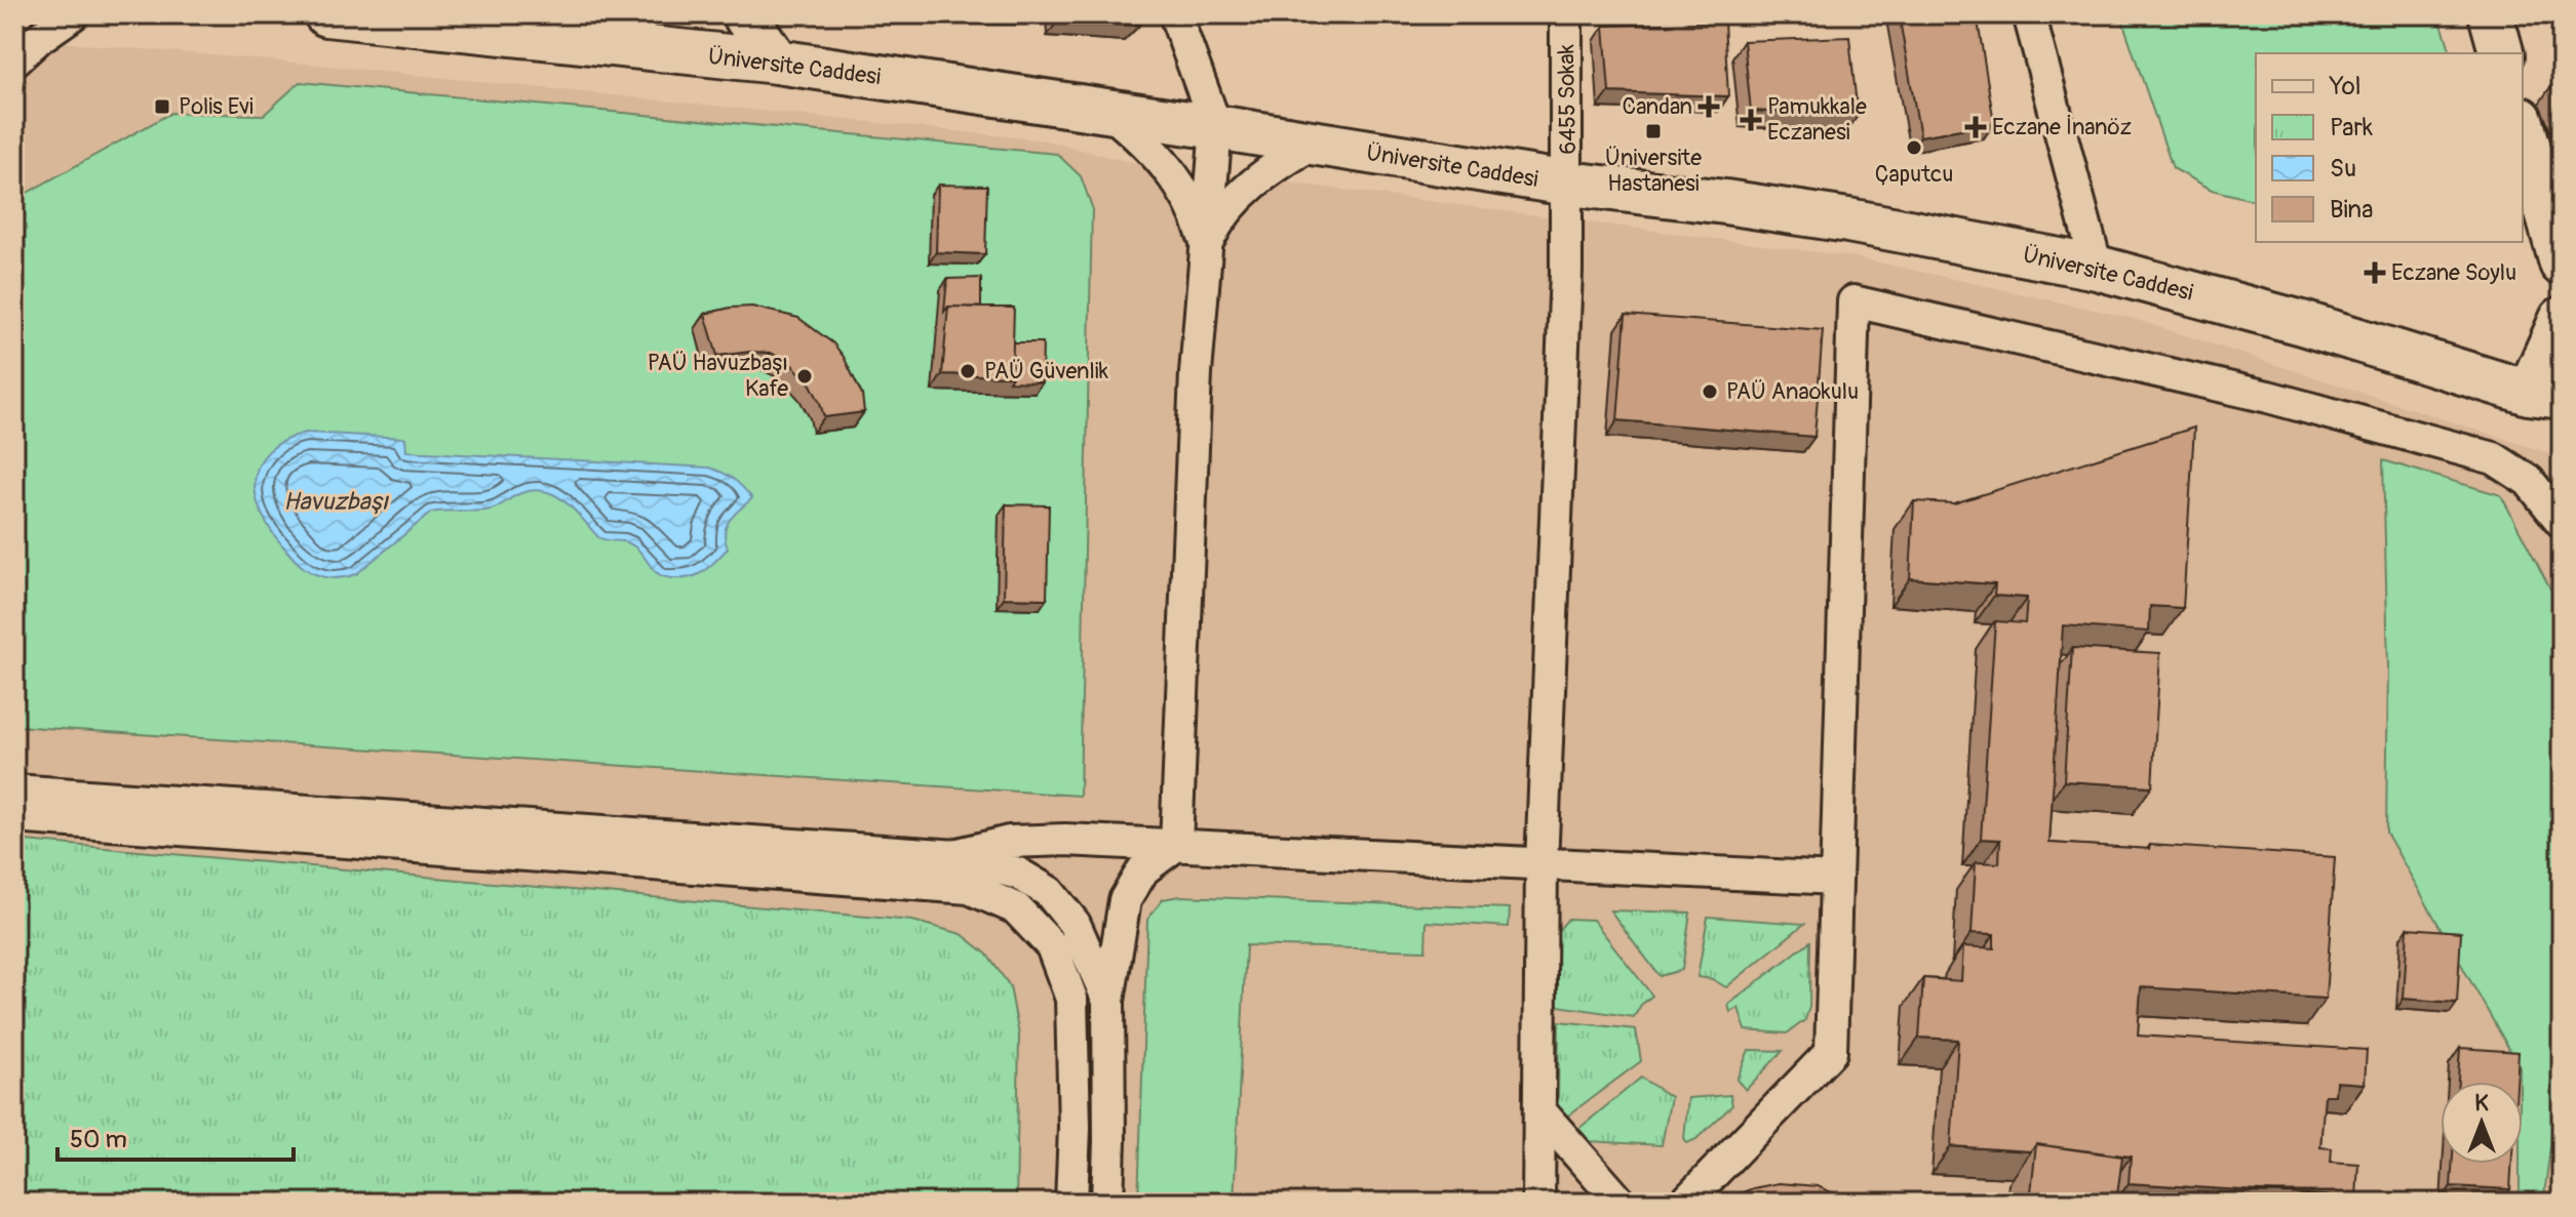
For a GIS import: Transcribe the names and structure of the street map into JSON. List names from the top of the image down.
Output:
{
  "streets": {
    "main road": ["Üniversite Caddesi"],
    "street": ["6455 Sokak"]
  },
  "crossings": [
    ["Üniversite Caddesi", "6455 Sokak"]
  ],
  "water": ["Havuzbaşı"],
  "places": {
    "transit": ["Polis Evi", "Üniversite Hastanesi"],
    "health": [
      "Candan",
      "Pamukkale Eczanesi",
      "Eczane İnanöz",
      "Eczane Soylu"
    ],
    "other": [
      "Çaputcu",
      "PAÜ Güvenlik",
      "PAÜ Havuzbaşı Kafe",
      "PAÜ Anaokulu"
    ]
  },
  "legend": [
    "Yol",
    "Park",
    "Su",
    "Bina"
  ],
  "scale_bar": "50 m",
  "north": "top"
}
